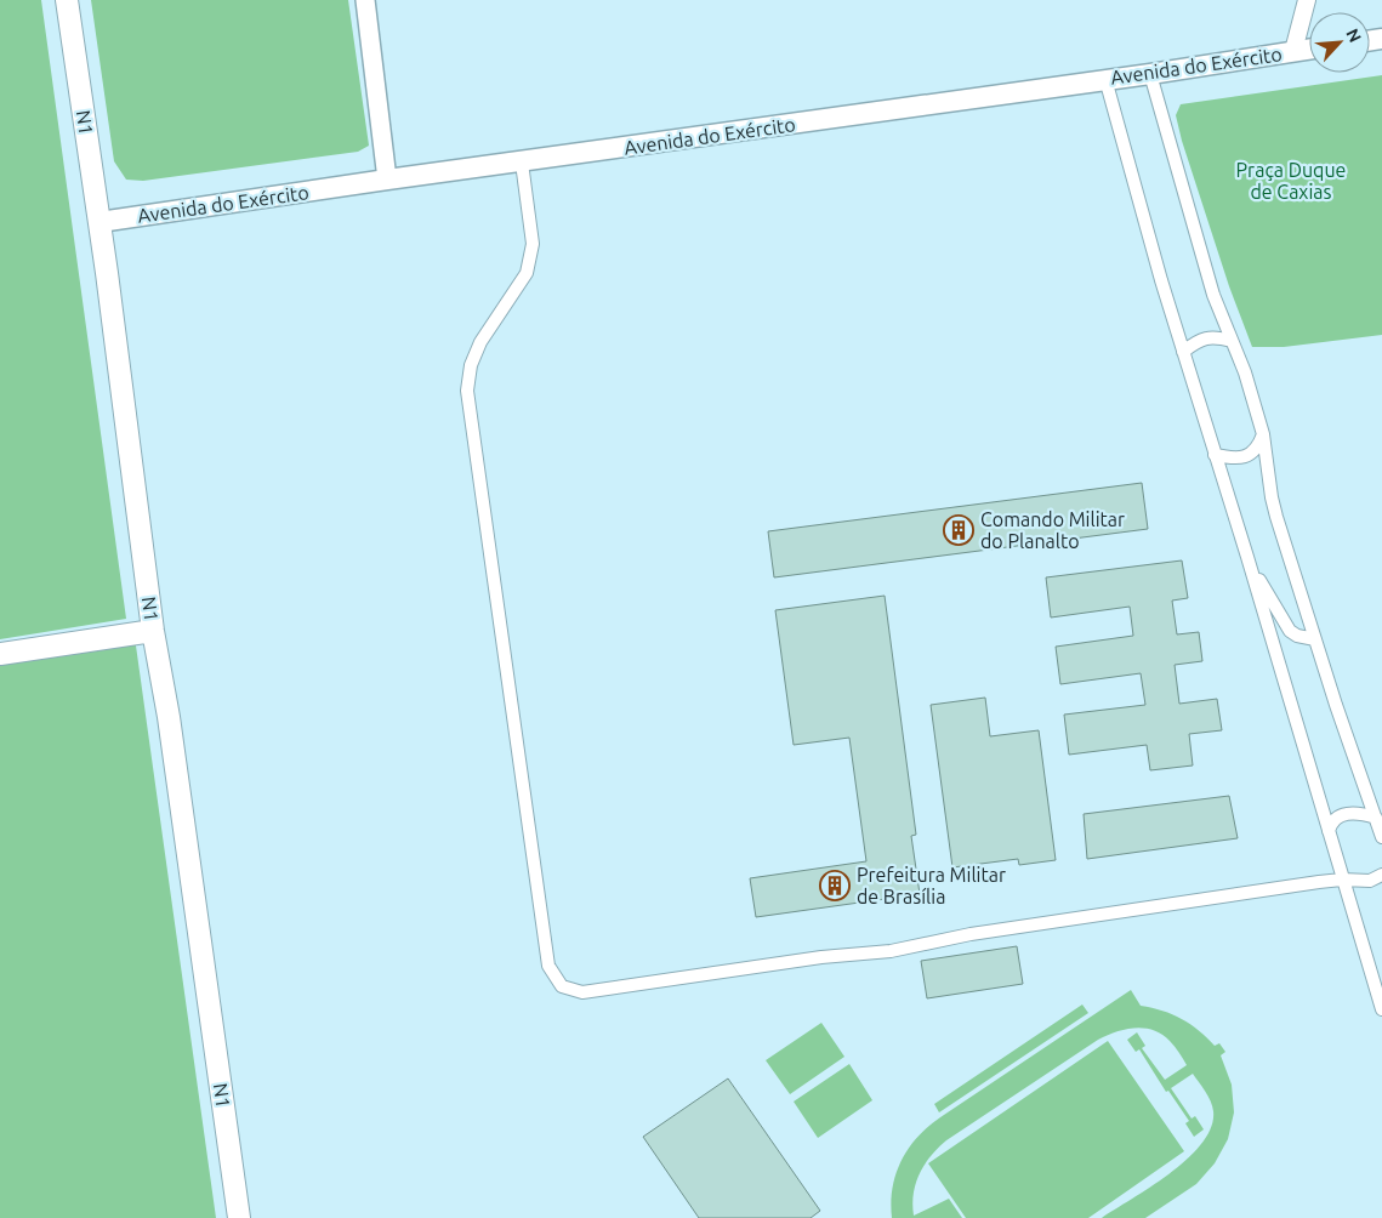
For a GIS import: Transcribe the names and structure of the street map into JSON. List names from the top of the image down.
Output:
{
  "streets": {
    "highway": ["N1"],
    "main road": ["Avenida do Exército"]
  },
  "crossings": [
    ["Avenida do Exército", "N1"]
  ],
  "parks": ["Praça Duque de Caxias"],
  "places": {
    "building": ["Comando Militar do Planalto", "Prefeitura Militar de Brasília"]
  },
  "north": "top right"
}
